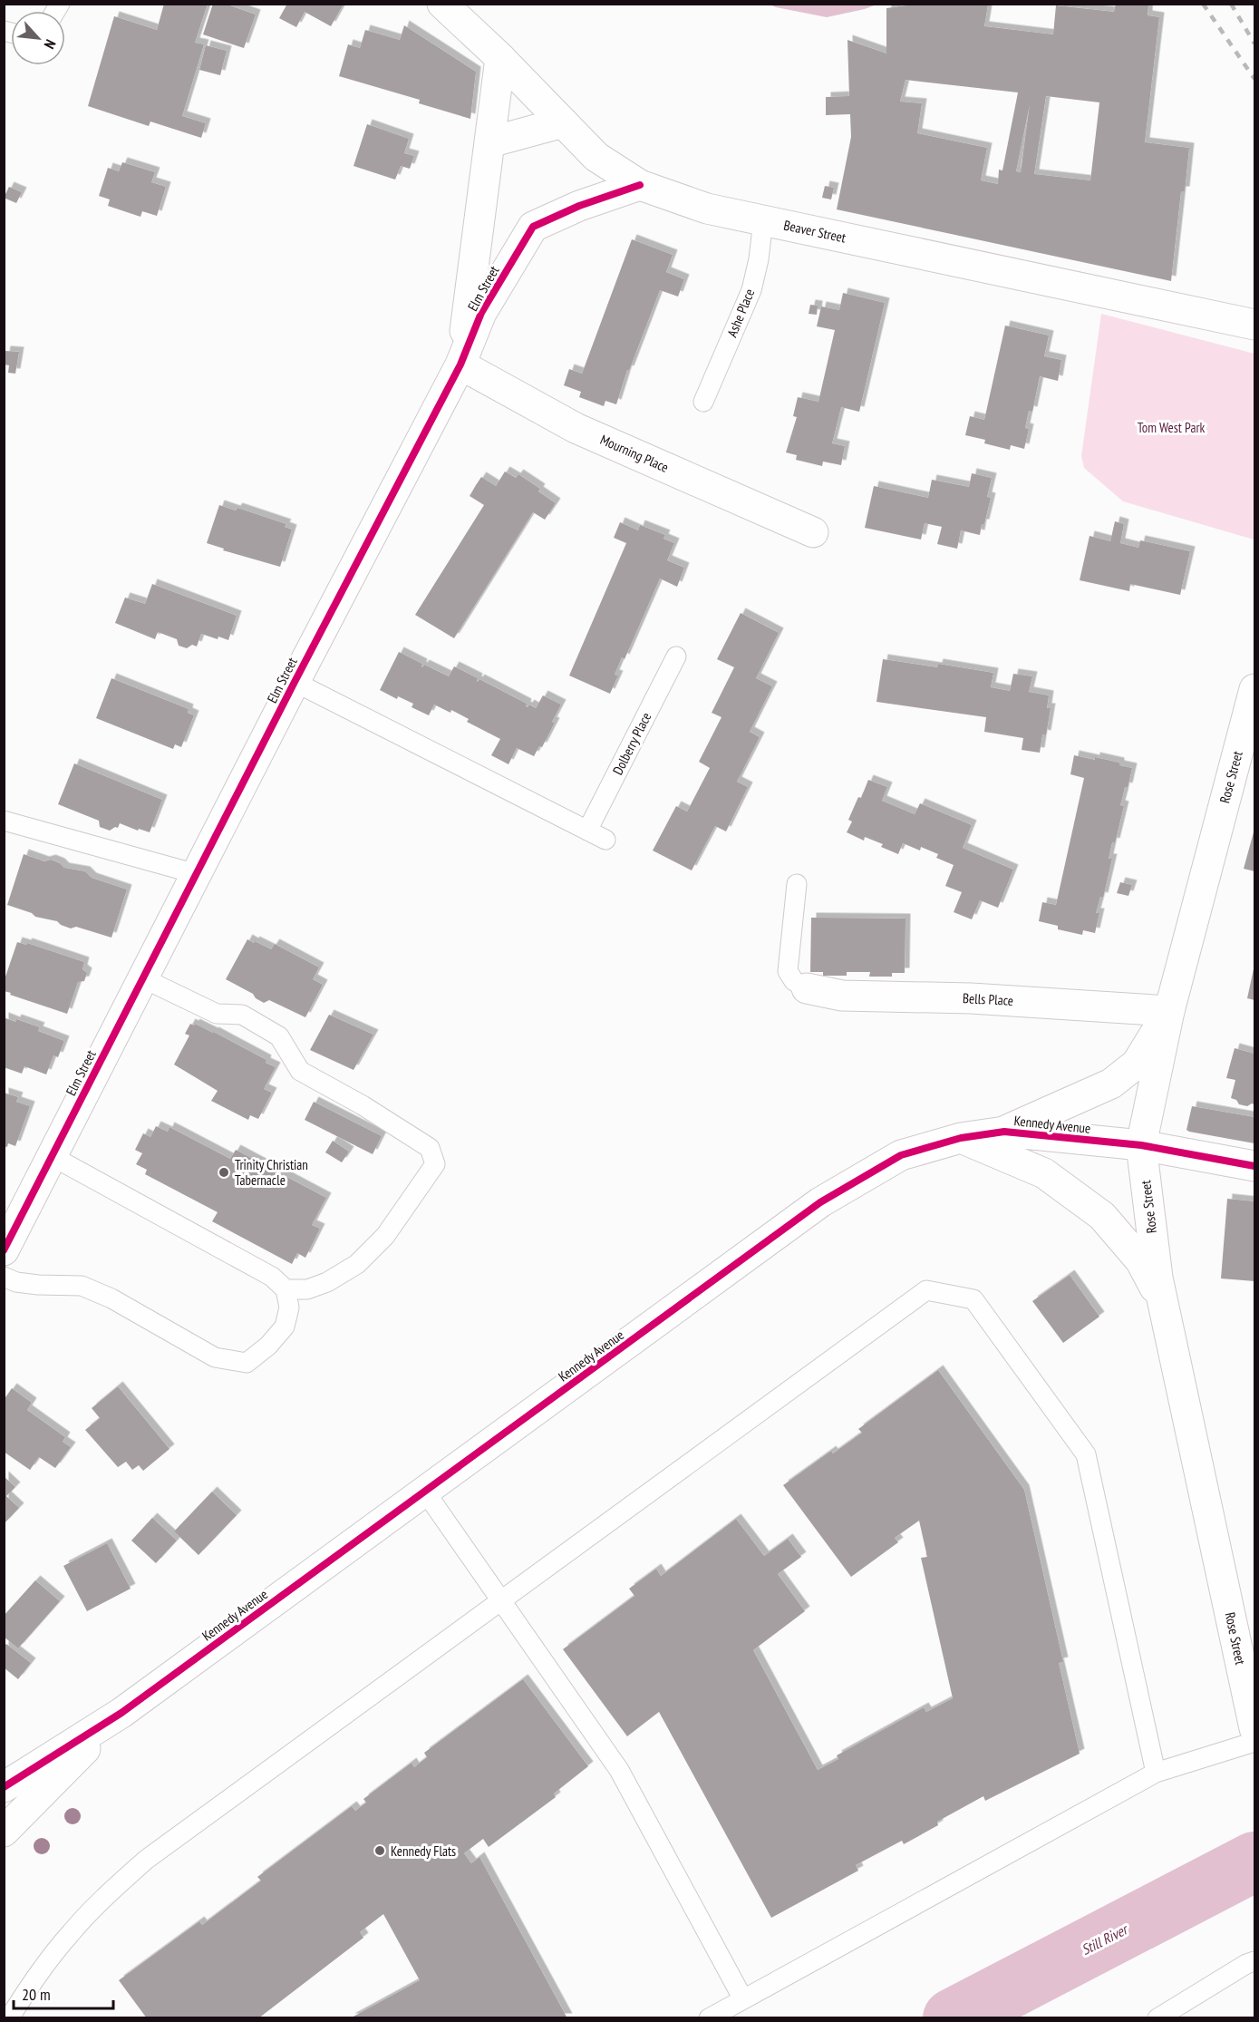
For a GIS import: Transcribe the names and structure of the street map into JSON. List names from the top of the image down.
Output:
{
  "streets": {
    "street": [
      "Beaver Street",
      "Elm Street",
      "Mourning Place",
      "Rose Street",
      "Bells Place",
      "Kennedy Avenue"
    ],
    "lane": ["Ashe Place", "Dolberry Place"]
  },
  "crossings": [
    ["Beaver Street", "Elm Street"],
    ["Beaver Street", "Ashe Place"],
    ["Elm Street", "Mourning Place"],
    ["Rose Street", "Bells Place"],
    ["Rose Street", "Kennedy Avenue"]
  ],
  "water": ["Still River"],
  "parks": ["Tom West Park"],
  "places": ["Trinity Christian Tabernacle", "Kennedy Flats"],
  "scale_bar": "20 m",
  "north": "bottom right"
}
